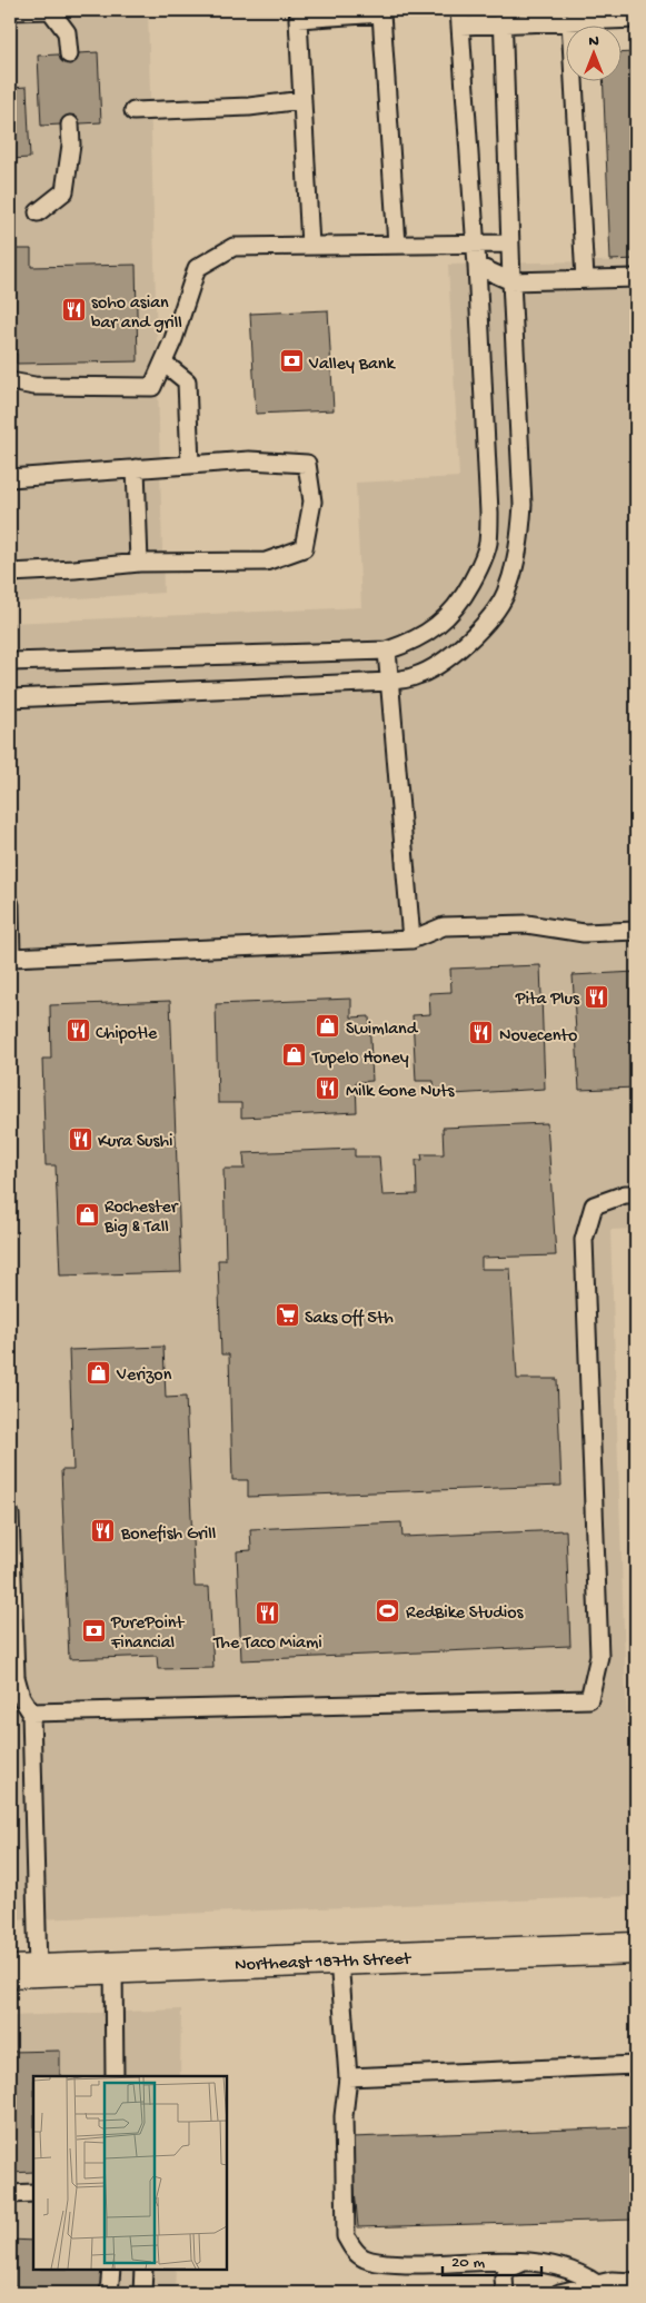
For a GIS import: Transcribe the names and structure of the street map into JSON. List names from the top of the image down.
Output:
{
  "streets": {
    "street": ["Northeast 187th Street"]
  },
  "places": {
    "restaurant": [
      "soho asian bar and grill",
      "Pita Plus",
      "Chipotle",
      "Novecento",
      "Milk Gone Nuts",
      "Kura Sushi",
      "Bonefish Grill",
      "The Taco Miami"
    ],
    "bank": ["Valley Bank", "PurePoint Financial"],
    "shop": [
      "Swimland",
      "Tupelo Honey",
      "Rochester Big & Tall",
      "Verizon"
    ],
    "supermarket": ["Saks Off 5th"],
    "sports": ["RedBike Studios"]
  },
  "scale_bar": "20 m",
  "north": "top"
}
